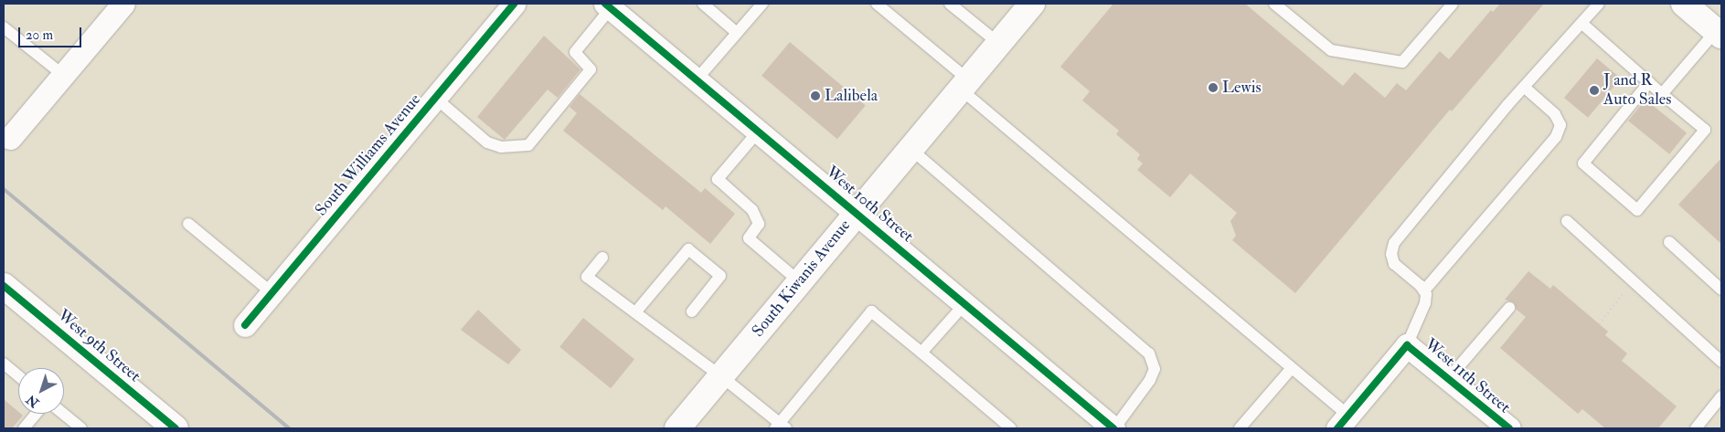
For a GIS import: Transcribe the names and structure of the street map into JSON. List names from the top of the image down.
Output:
{
  "streets": {
    "main road": ["South Kiwanis Avenue", "West 9th Street"],
    "street": ["South Williams Avenue", "West 10th Street", "West 11th Street"]
  },
  "crossings": [
    ["West 10th Street", "South Kiwanis Avenue"]
  ],
  "places": ["Lewis", "J and R Auto Sales", "Lalibela"],
  "scale_bar": "20 m",
  "north": "bottom left"
}
